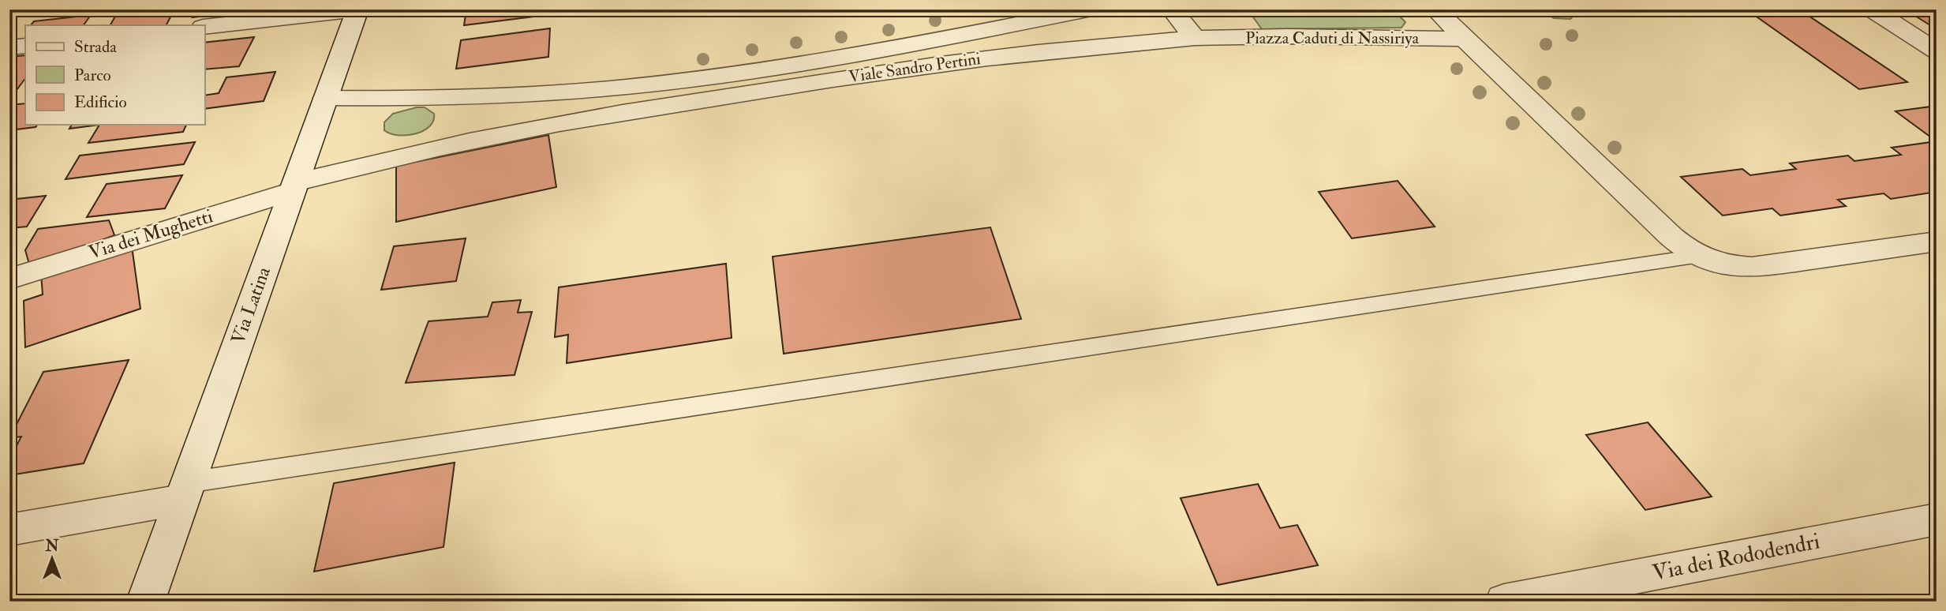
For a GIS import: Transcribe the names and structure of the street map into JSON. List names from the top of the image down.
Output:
{
  "streets": {
    "street": [
      "Piazza Caduti di Nassiriya",
      "Viale Sandro Pertini",
      "Via dei Mughetti",
      "Via Latina",
      "Via dei Rododendri"
    ]
  },
  "crossings": [
    ["Piazza Caduti di Nassiriya", "Viale Sandro Pertini"],
    ["Viale Sandro Pertini", "Via dei Mughetti"],
    ["Viale Sandro Pertini", "Via Latina"],
    ["Via dei Mughetti", "Via Latina"]
  ],
  "legend": ["Strada", "Parco", "Edificio"],
  "north": "top"
}
